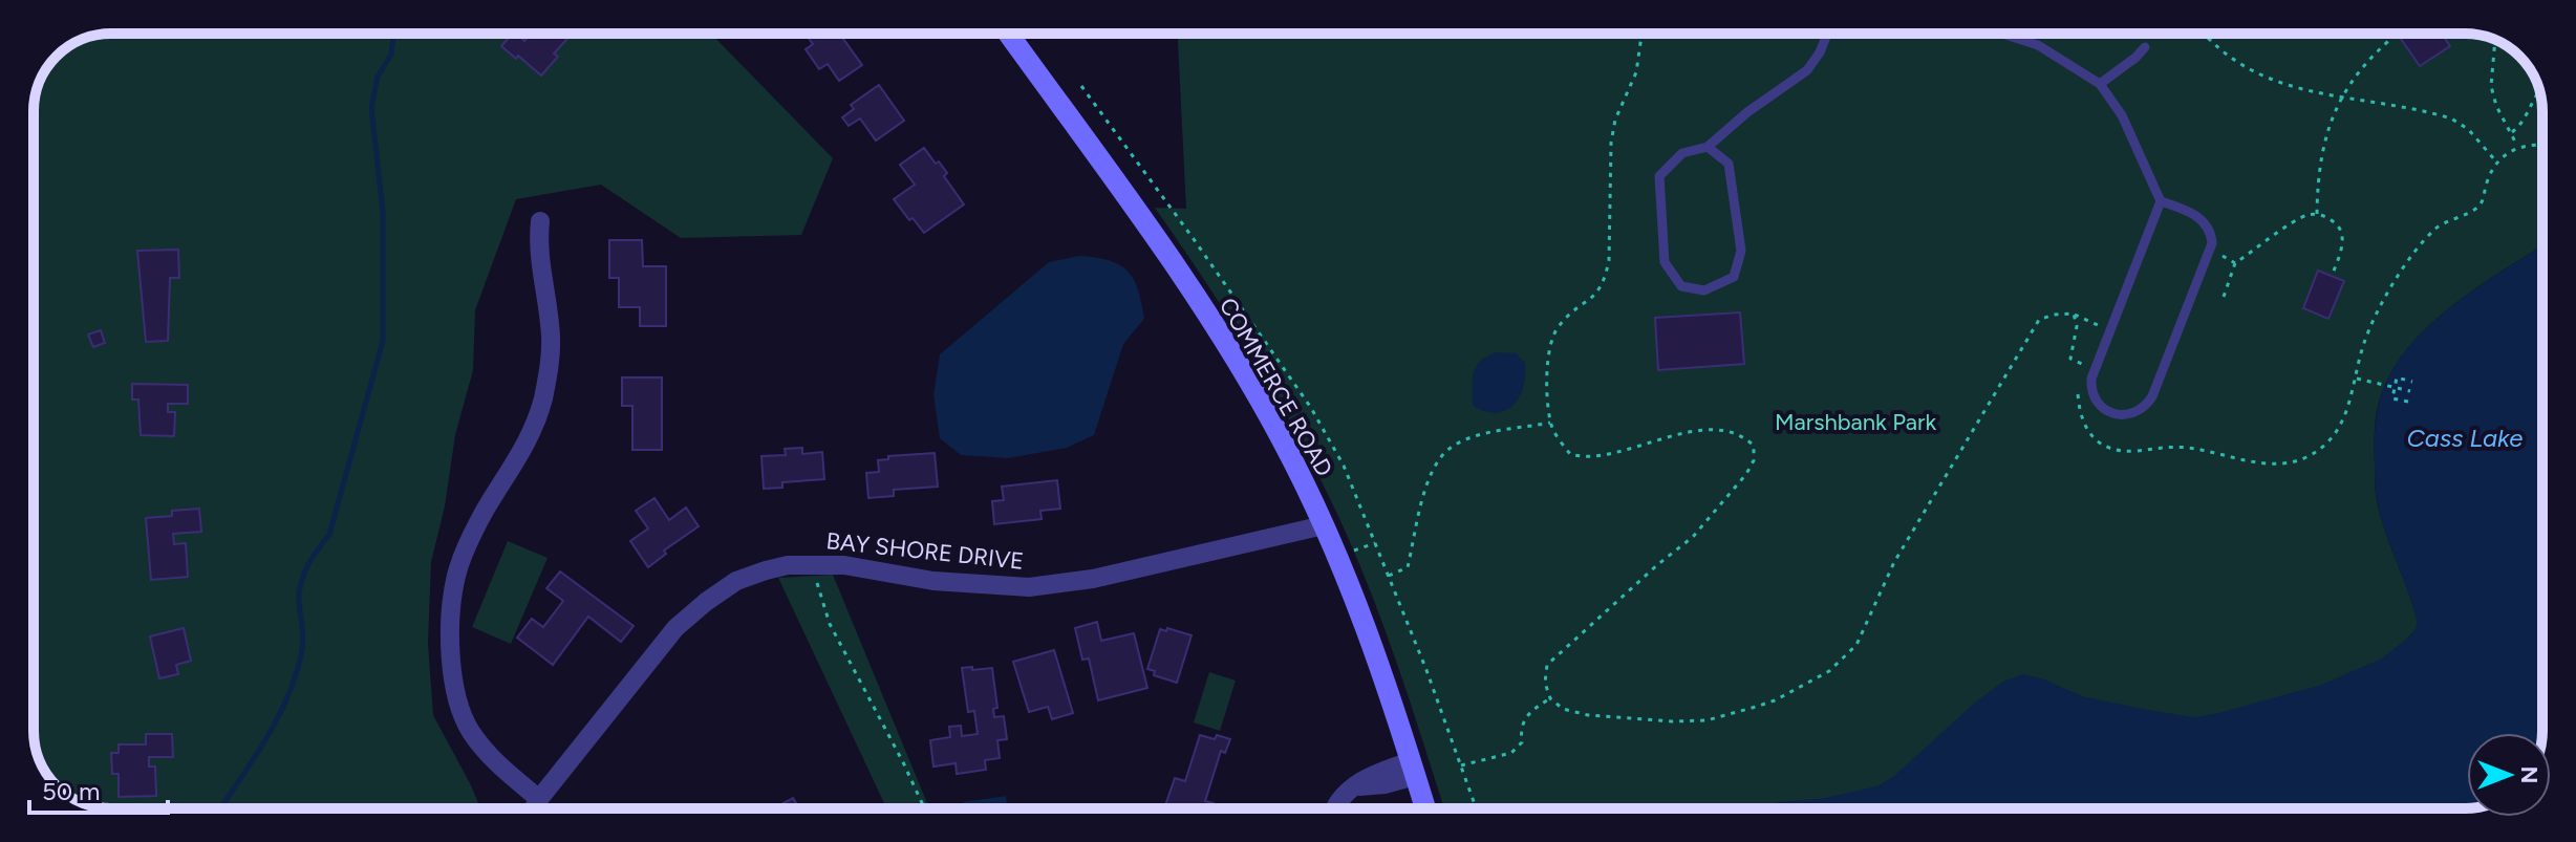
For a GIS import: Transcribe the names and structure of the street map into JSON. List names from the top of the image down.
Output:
{
  "streets": {
    "main road": ["COMMERCE ROAD"],
    "street": ["BAY SHORE DRIVE"]
  },
  "crossings": [
    ["COMMERCE ROAD", "BAY SHORE DRIVE"]
  ],
  "water": ["Cass Lake"],
  "parks": ["Marshbank Park"],
  "scale_bar": "50 m",
  "north": "right"
}
